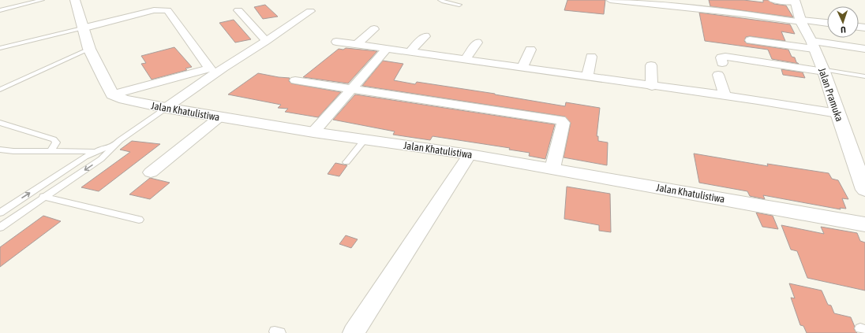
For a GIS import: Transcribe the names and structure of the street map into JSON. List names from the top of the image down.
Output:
{
  "streets": {
    "street": ["Jalan Pramuka", "Jalan Khatulistiwa"]
  },
  "north": "bottom"
}
